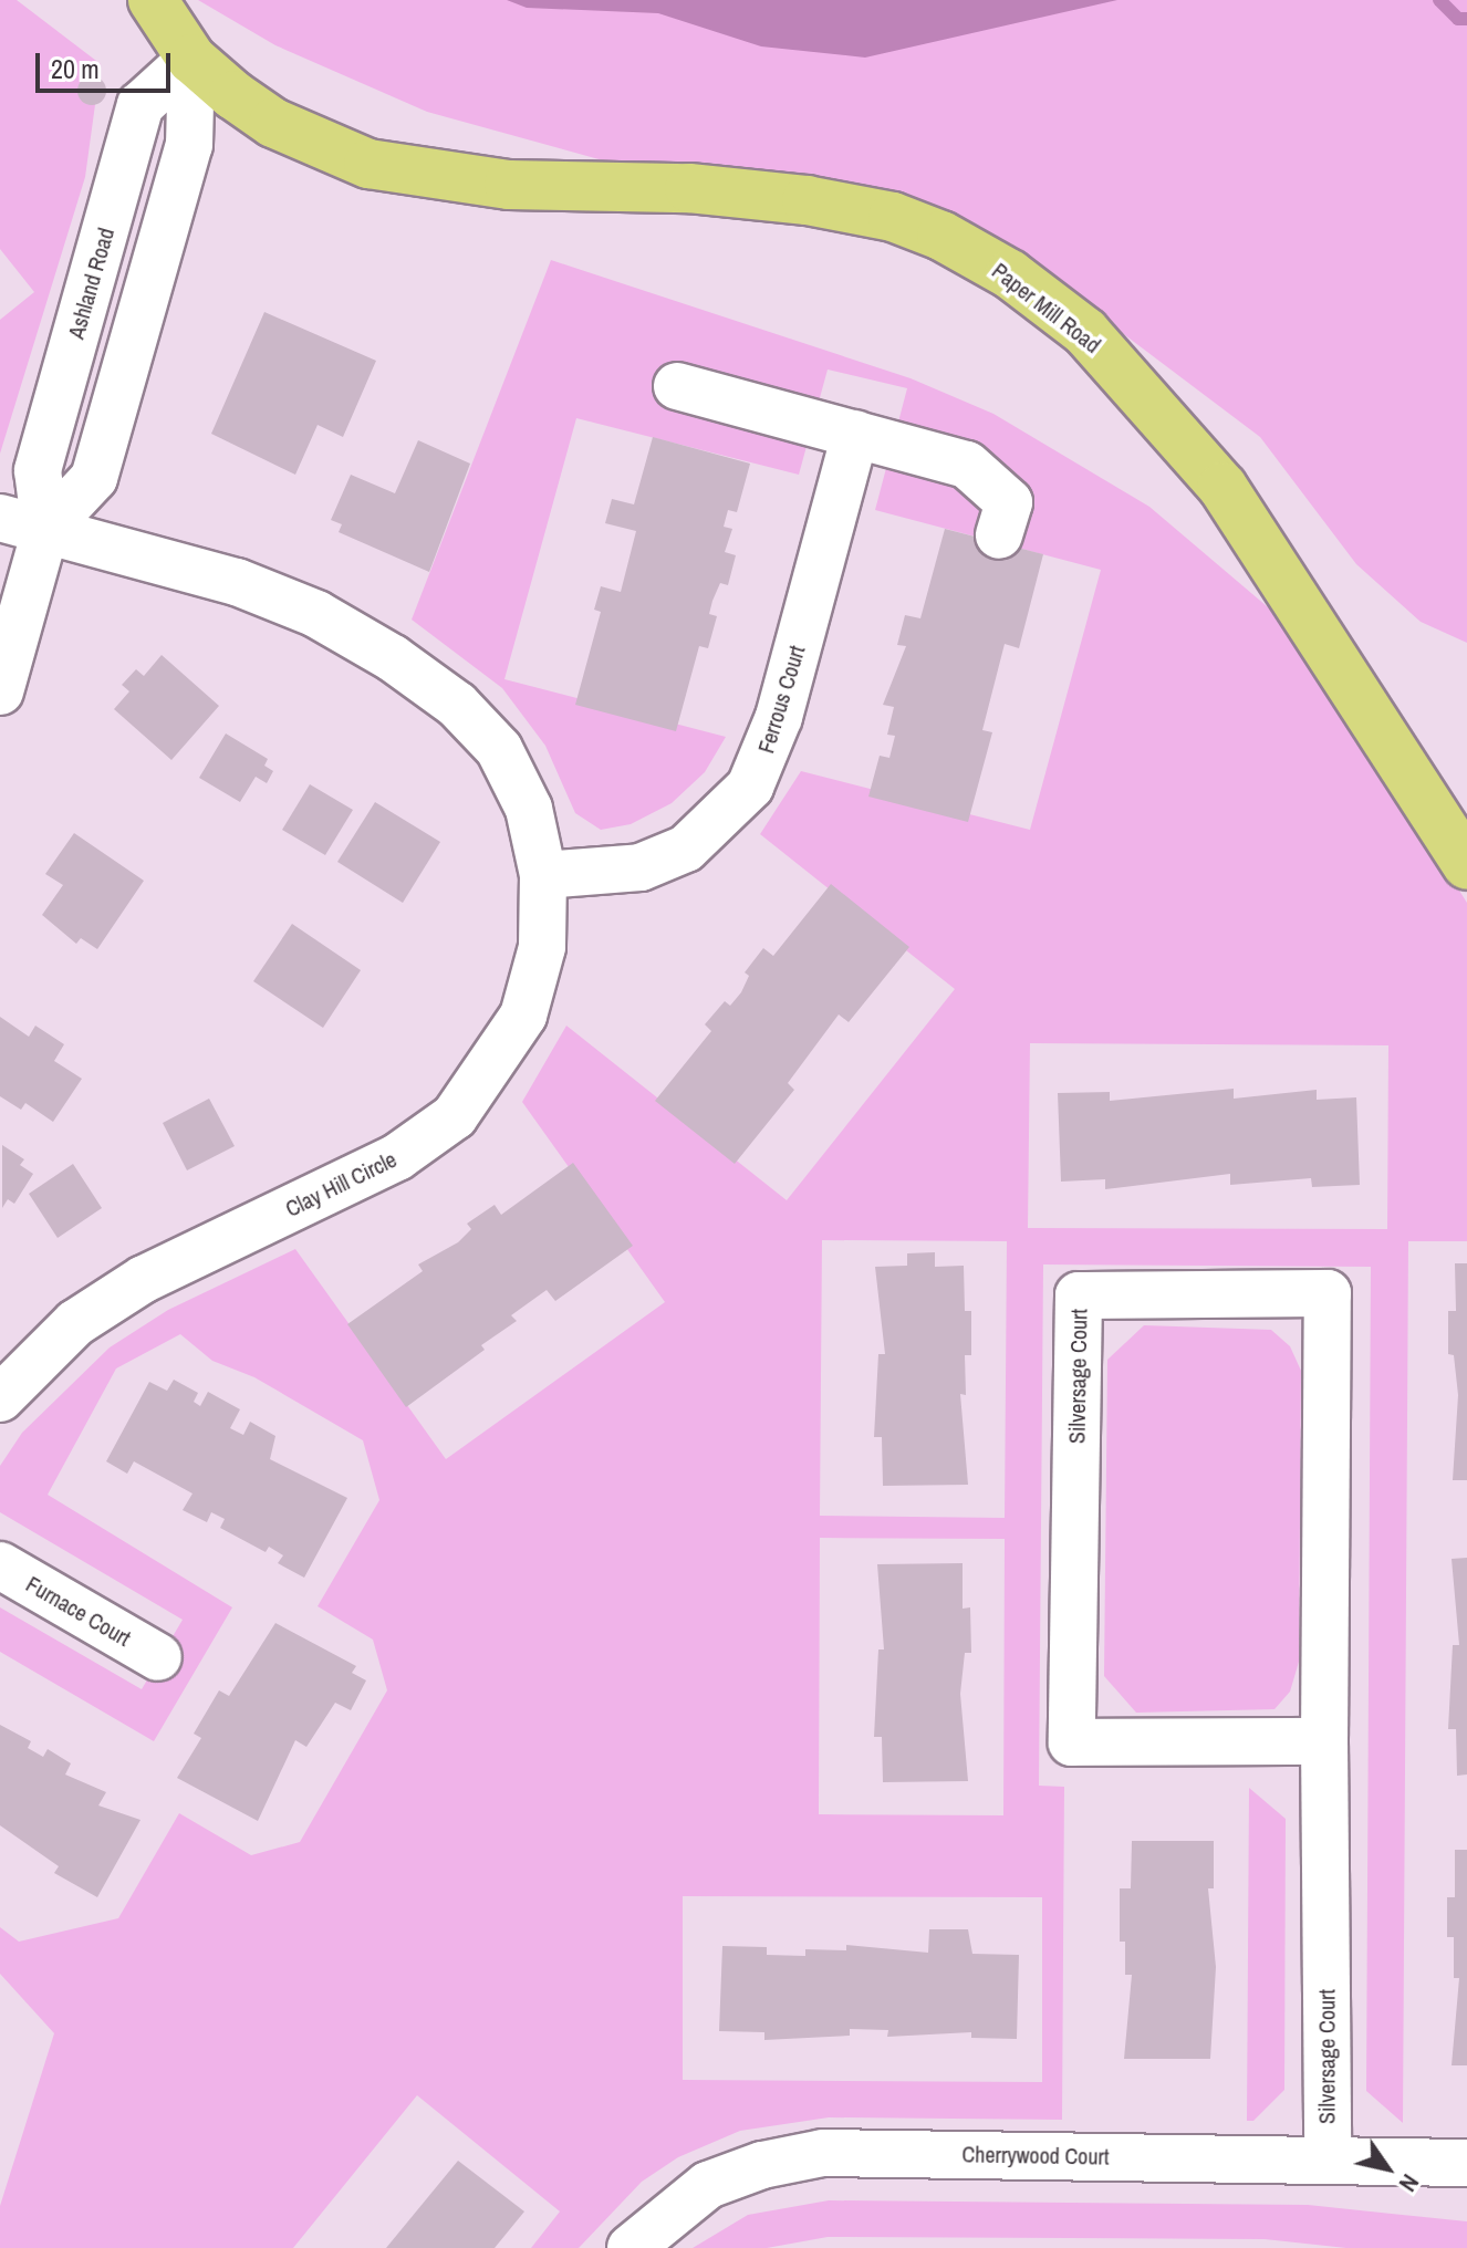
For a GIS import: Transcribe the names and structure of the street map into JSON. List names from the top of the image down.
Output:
{
  "streets": {
    "main road": ["Paper Mill Road"],
    "street": [
      "Ferrous Court",
      "Clay Hill Circle",
      "Silversage Court",
      "Furnace Court",
      "Cherrywood Court"
    ]
  },
  "crossings": [
    ["Ferrous Court", "Clay Hill Circle"],
    ["Silversage Court", "Cherrywood Court"]
  ],
  "scale_bar": "20 m",
  "north": "bottom right"
}
